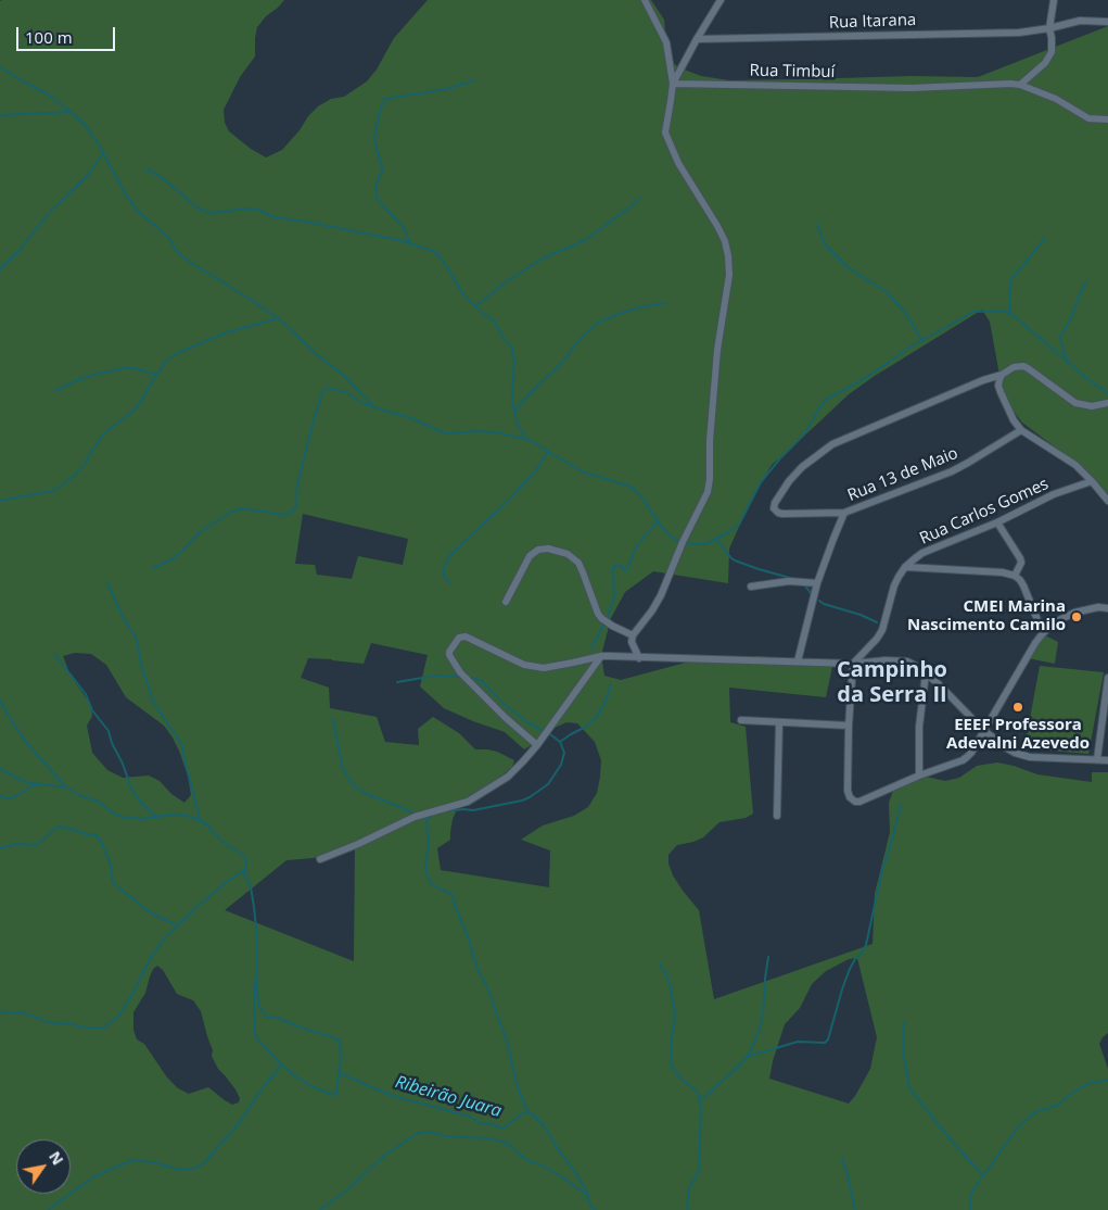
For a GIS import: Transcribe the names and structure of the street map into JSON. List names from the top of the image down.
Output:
{
  "streets": {
    "street": [
      "Rua Itarana",
      "Rua Timbuí",
      "Rua 13 de Maio",
      "Rua Carlos Gomes"
    ]
  },
  "districts": ["Campinho da Serra II"],
  "water": ["Ribeirão Juara"],
  "places": ["CMEI Marina Nascimento Camilo", "EEEF Professora Adevalni Azevedo"],
  "scale_bar": "100 m",
  "north": "top right"
}
